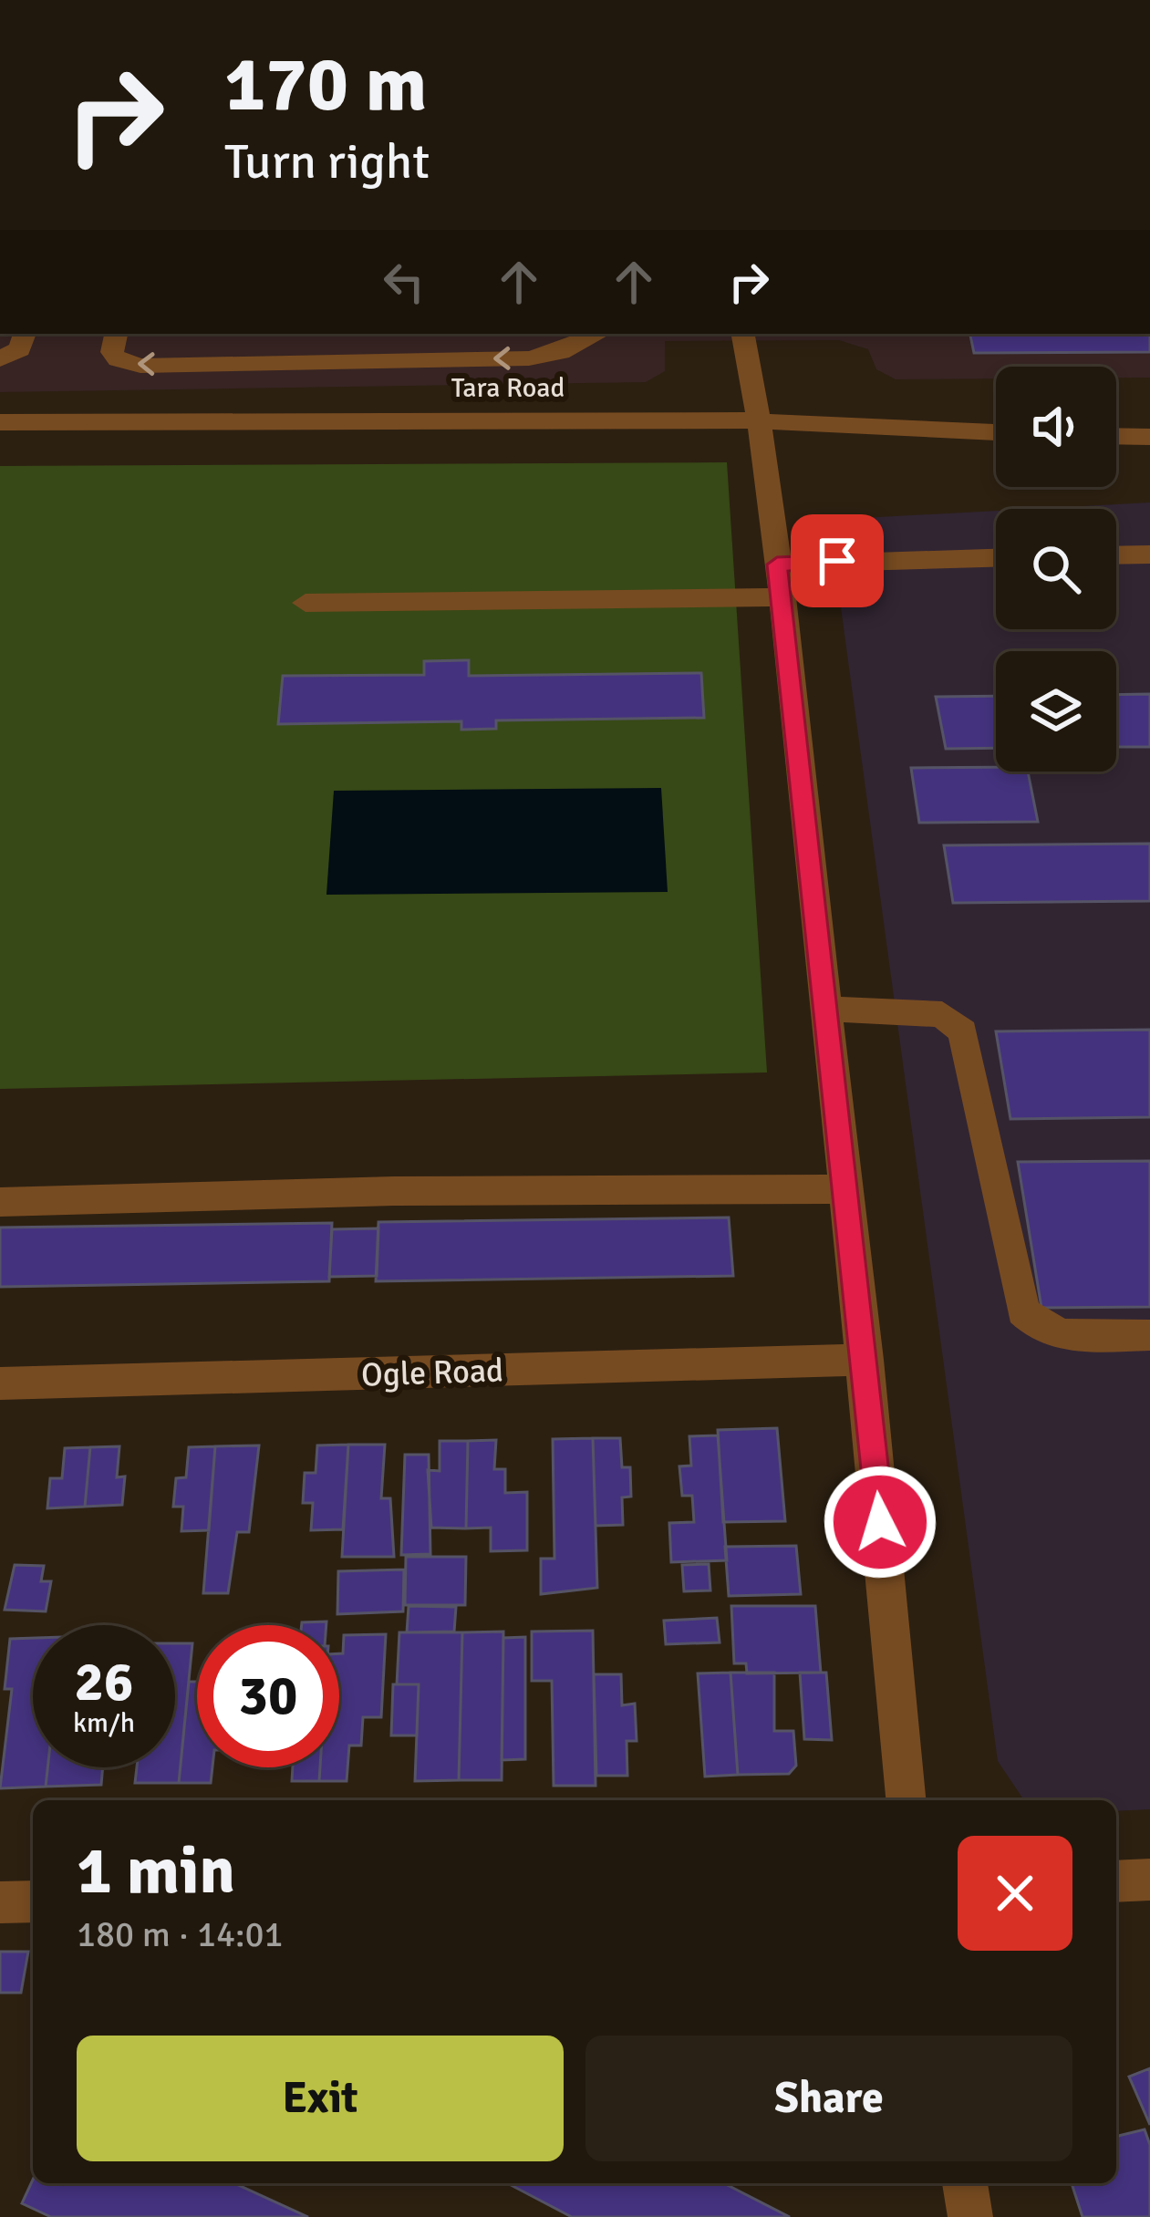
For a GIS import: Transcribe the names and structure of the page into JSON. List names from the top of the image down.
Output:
{
  "streets": {
    "street": ["Tara Road", "Ogle Road"]
  },
  "page": {
    "turn": ["170 m", "Turn right"],
    "speed": "26 km/h",
    "limit": "30",
    "heading": ["1 min", "180 m · 14:01"],
    "buttons": ["Exit", "Share"]
  }
}
